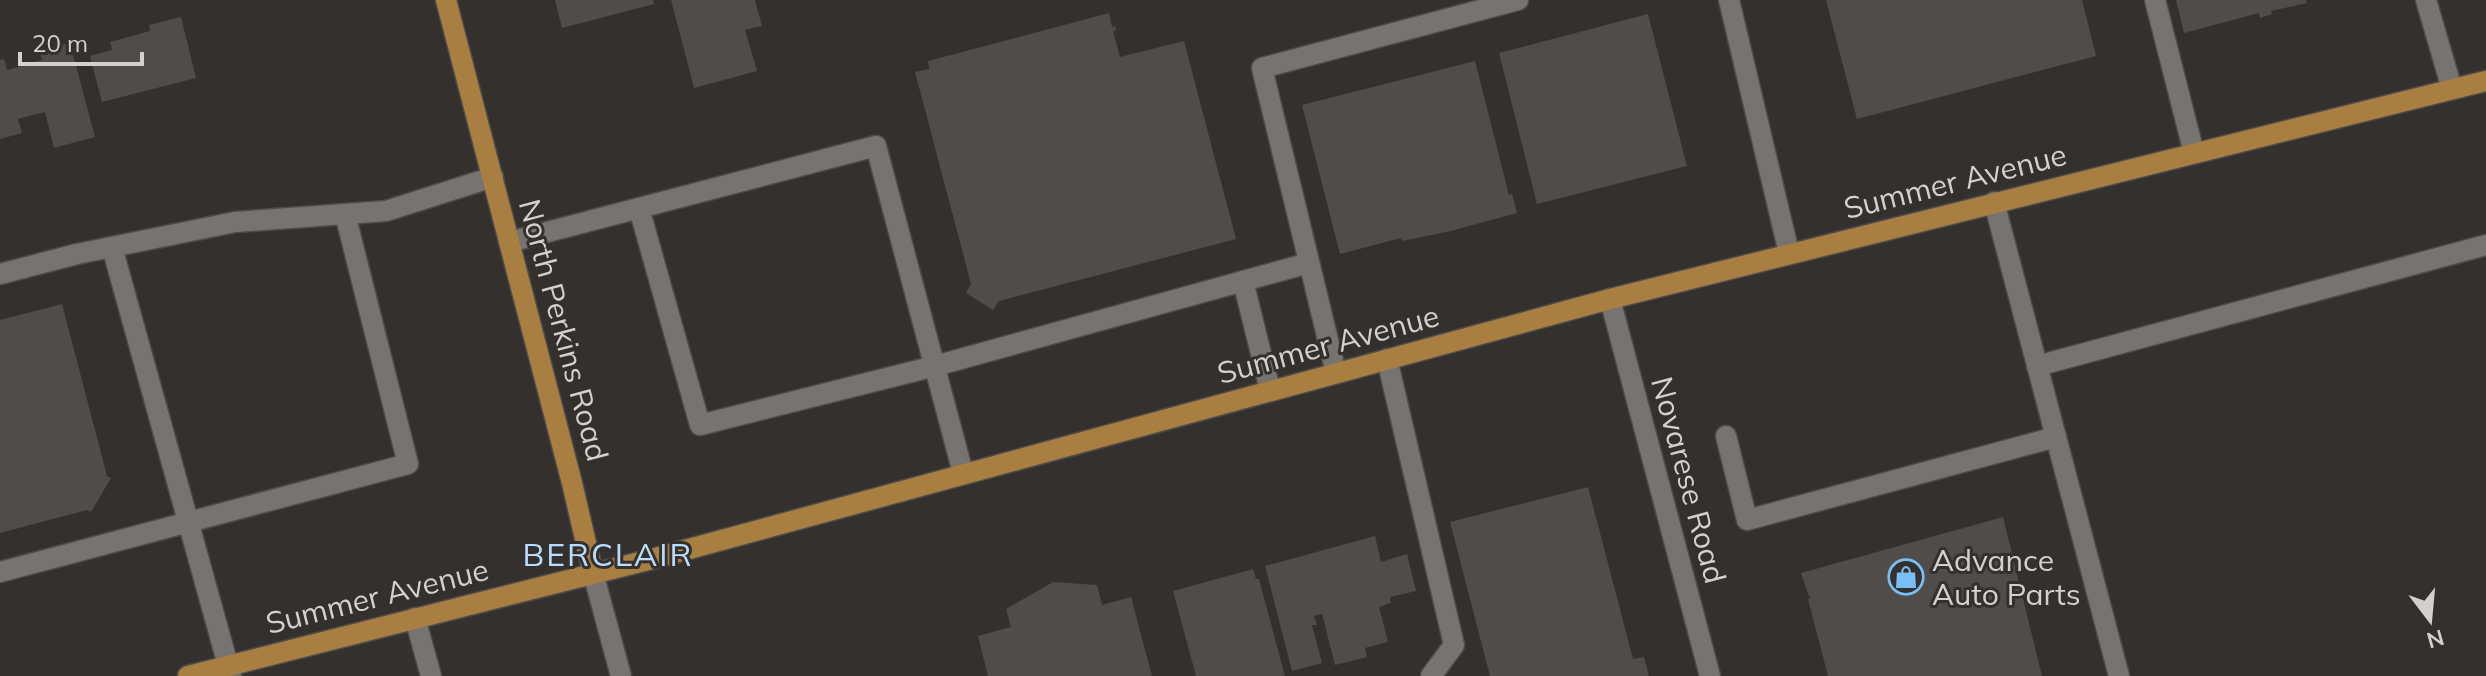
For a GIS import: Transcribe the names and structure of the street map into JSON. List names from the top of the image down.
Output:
{
  "streets": {
    "main road": ["Summer Avenue", "North Perkins Road"],
    "street": ["Novarese Road"]
  },
  "crossings": [
    ["Summer Avenue", "North Perkins Road"],
    ["Summer Avenue", "Novarese Road"]
  ],
  "districts": ["BERCLAIR"],
  "places": {
    "shop": ["Advance Auto Parts"]
  },
  "scale_bar": "20 m",
  "north": "bottom"
}
